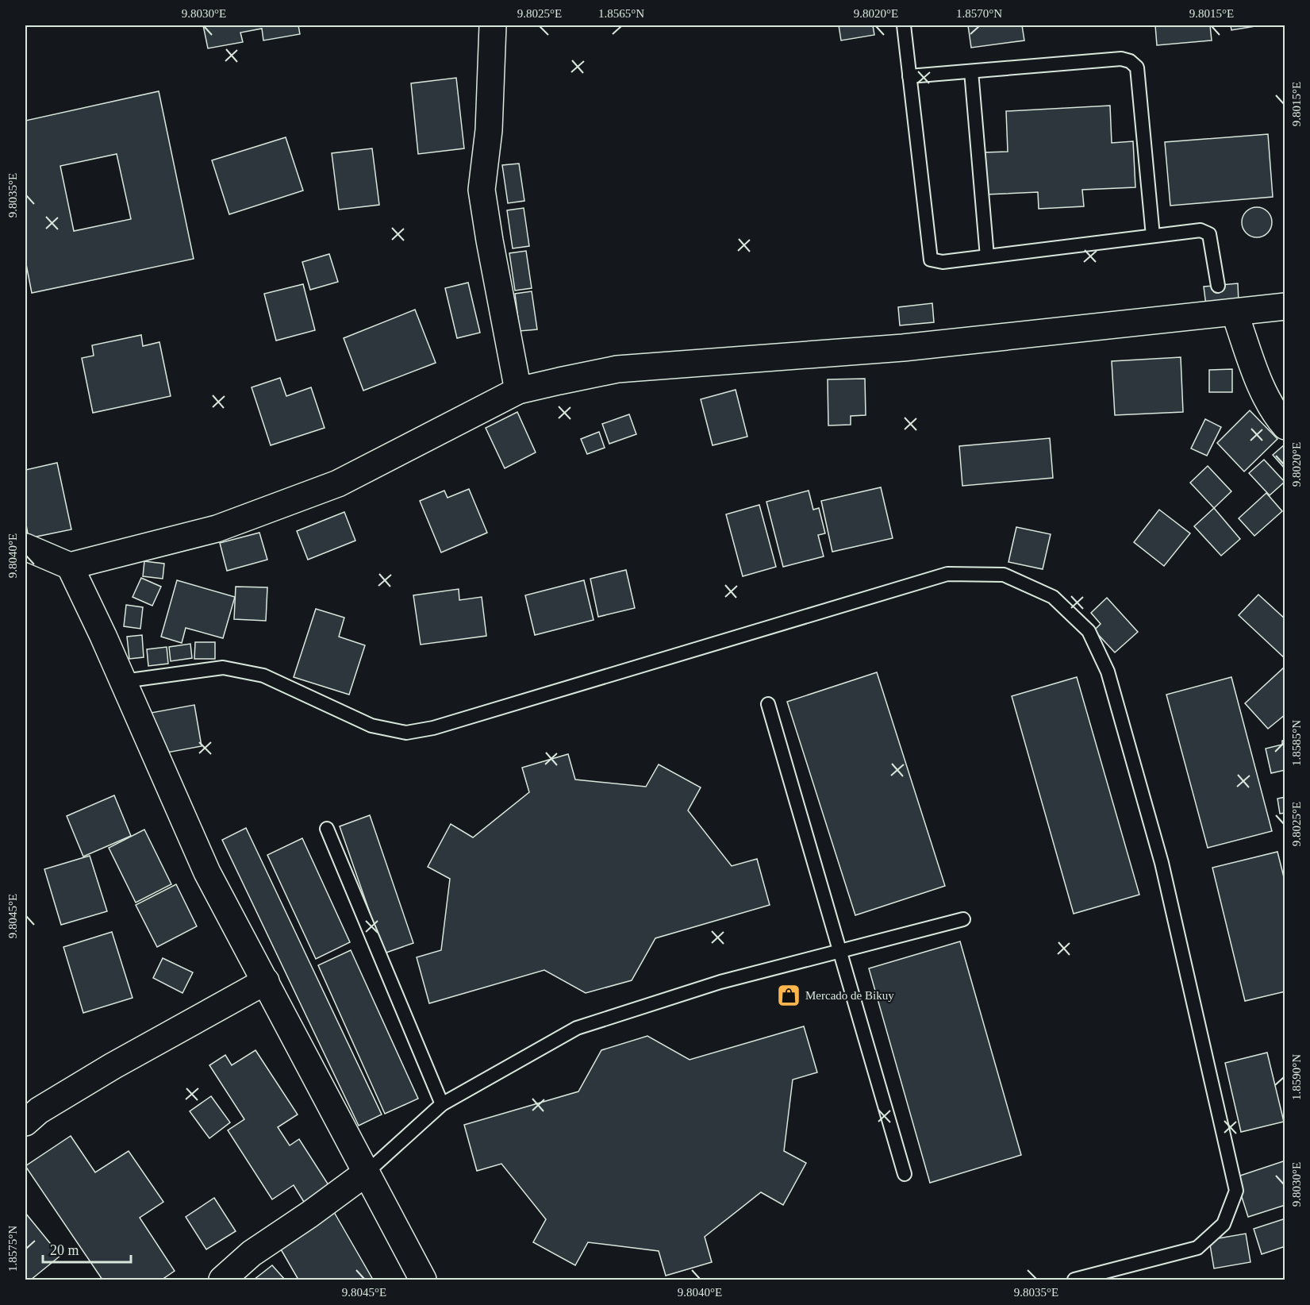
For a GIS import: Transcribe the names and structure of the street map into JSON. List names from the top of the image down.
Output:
{
  "places": {
    "shop": ["Mercado de Bikuy"]
  },
  "scale_bar": "20 m",
  "coordinates": [
    "9.8030°E",
    "9.8025°E",
    "1.8565°N",
    "9.8020°E",
    "1.8570°N",
    "9.8015°E",
    "9.8035°E",
    "9.8040°E",
    "1.8585°N",
    "9.8045°E",
    "1.8590°N",
    "1.8575°N"
  ]
}
